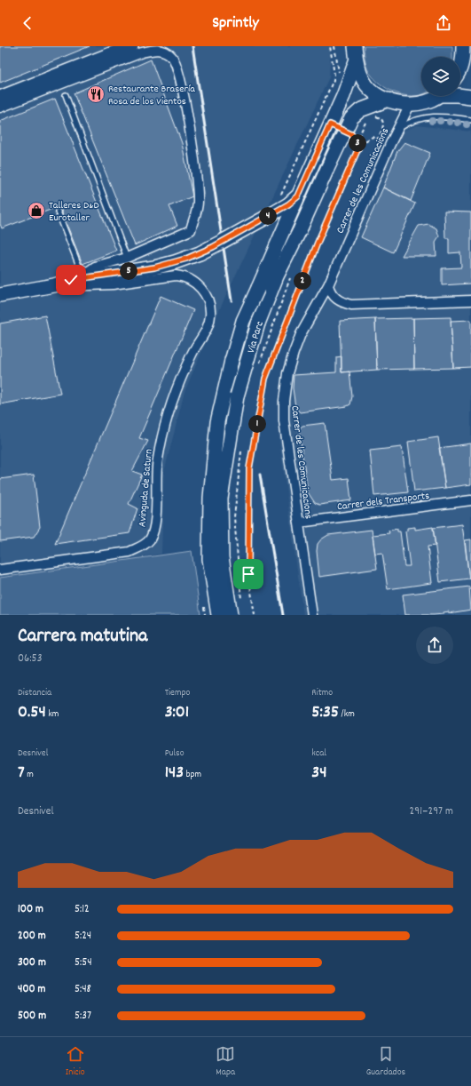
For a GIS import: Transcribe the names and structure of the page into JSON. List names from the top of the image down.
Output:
{
  "streets": {
    "main road": ["Via Parc"],
    "street": ["Carrer de les Comunicacions", "Avinguda de Saturn", "Carrer dels Transports"]
  },
  "crossings": [
    ["Carrer de les Comunicacions", "Carrer dels Transports"]
  ],
  "places": {
    "restaurant": ["Restaurante Brasería Rosa de los Vientos"],
    "shop": ["Talleres D&D Eurotaller"]
  },
  "page": {
    "header": "Sprintly",
    "pins": [
      "3",
      "4",
      "5",
      "2",
      "1"
    ],
    "heading": ["Carrera matutina", "06:53"],
    "stats": [
      ["Distancia", "0.54 km"],
      ["Tiempo", "3:01"],
      ["Ritmo", "5:35 /km"],
      ["Desnivel", "7 m"],
      ["Pulso", "143 bpm"],
      ["kcal", "34"]
    ],
    "chart": ["Desnivel", "291–297 m"],
    "list": [
      {
        "name": "100 m",
        "note": "5:12"
      },
      {
        "name": "200 m",
        "note": "5:24"
      },
      {
        "name": "300 m",
        "note": "5:54"
      },
      {
        "name": "400 m",
        "note": "5:48"
      },
      {
        "name": "500 m",
        "note": "5:37"
      }
    ],
    "tabs": ["Inicio", "Mapa", "Guardados"]
  }
}
